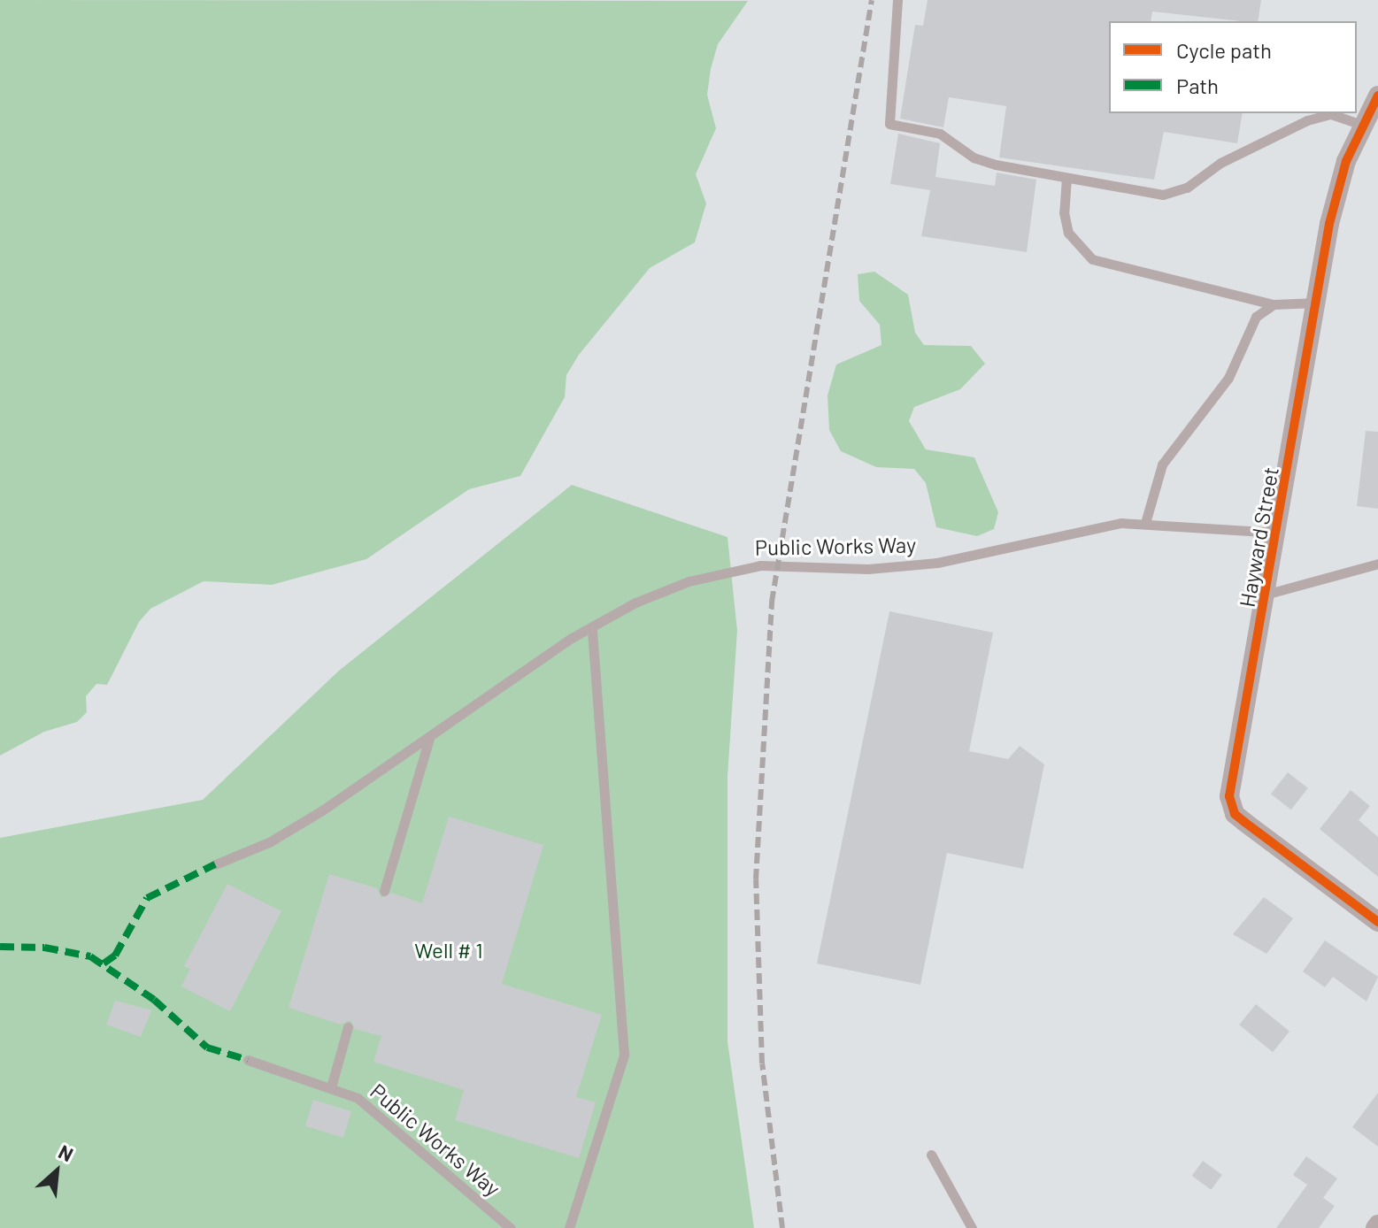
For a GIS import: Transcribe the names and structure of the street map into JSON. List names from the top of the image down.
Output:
{
  "streets": {
    "street": ["Hayward Street"],
    "lane": ["Public Works Way"]
  },
  "crossings": [
    ["Hayward Street", "Public Works Way"]
  ],
  "parks": ["Well # 1"],
  "legend": ["Cycle path", "Path"],
  "north": "top right"
}
